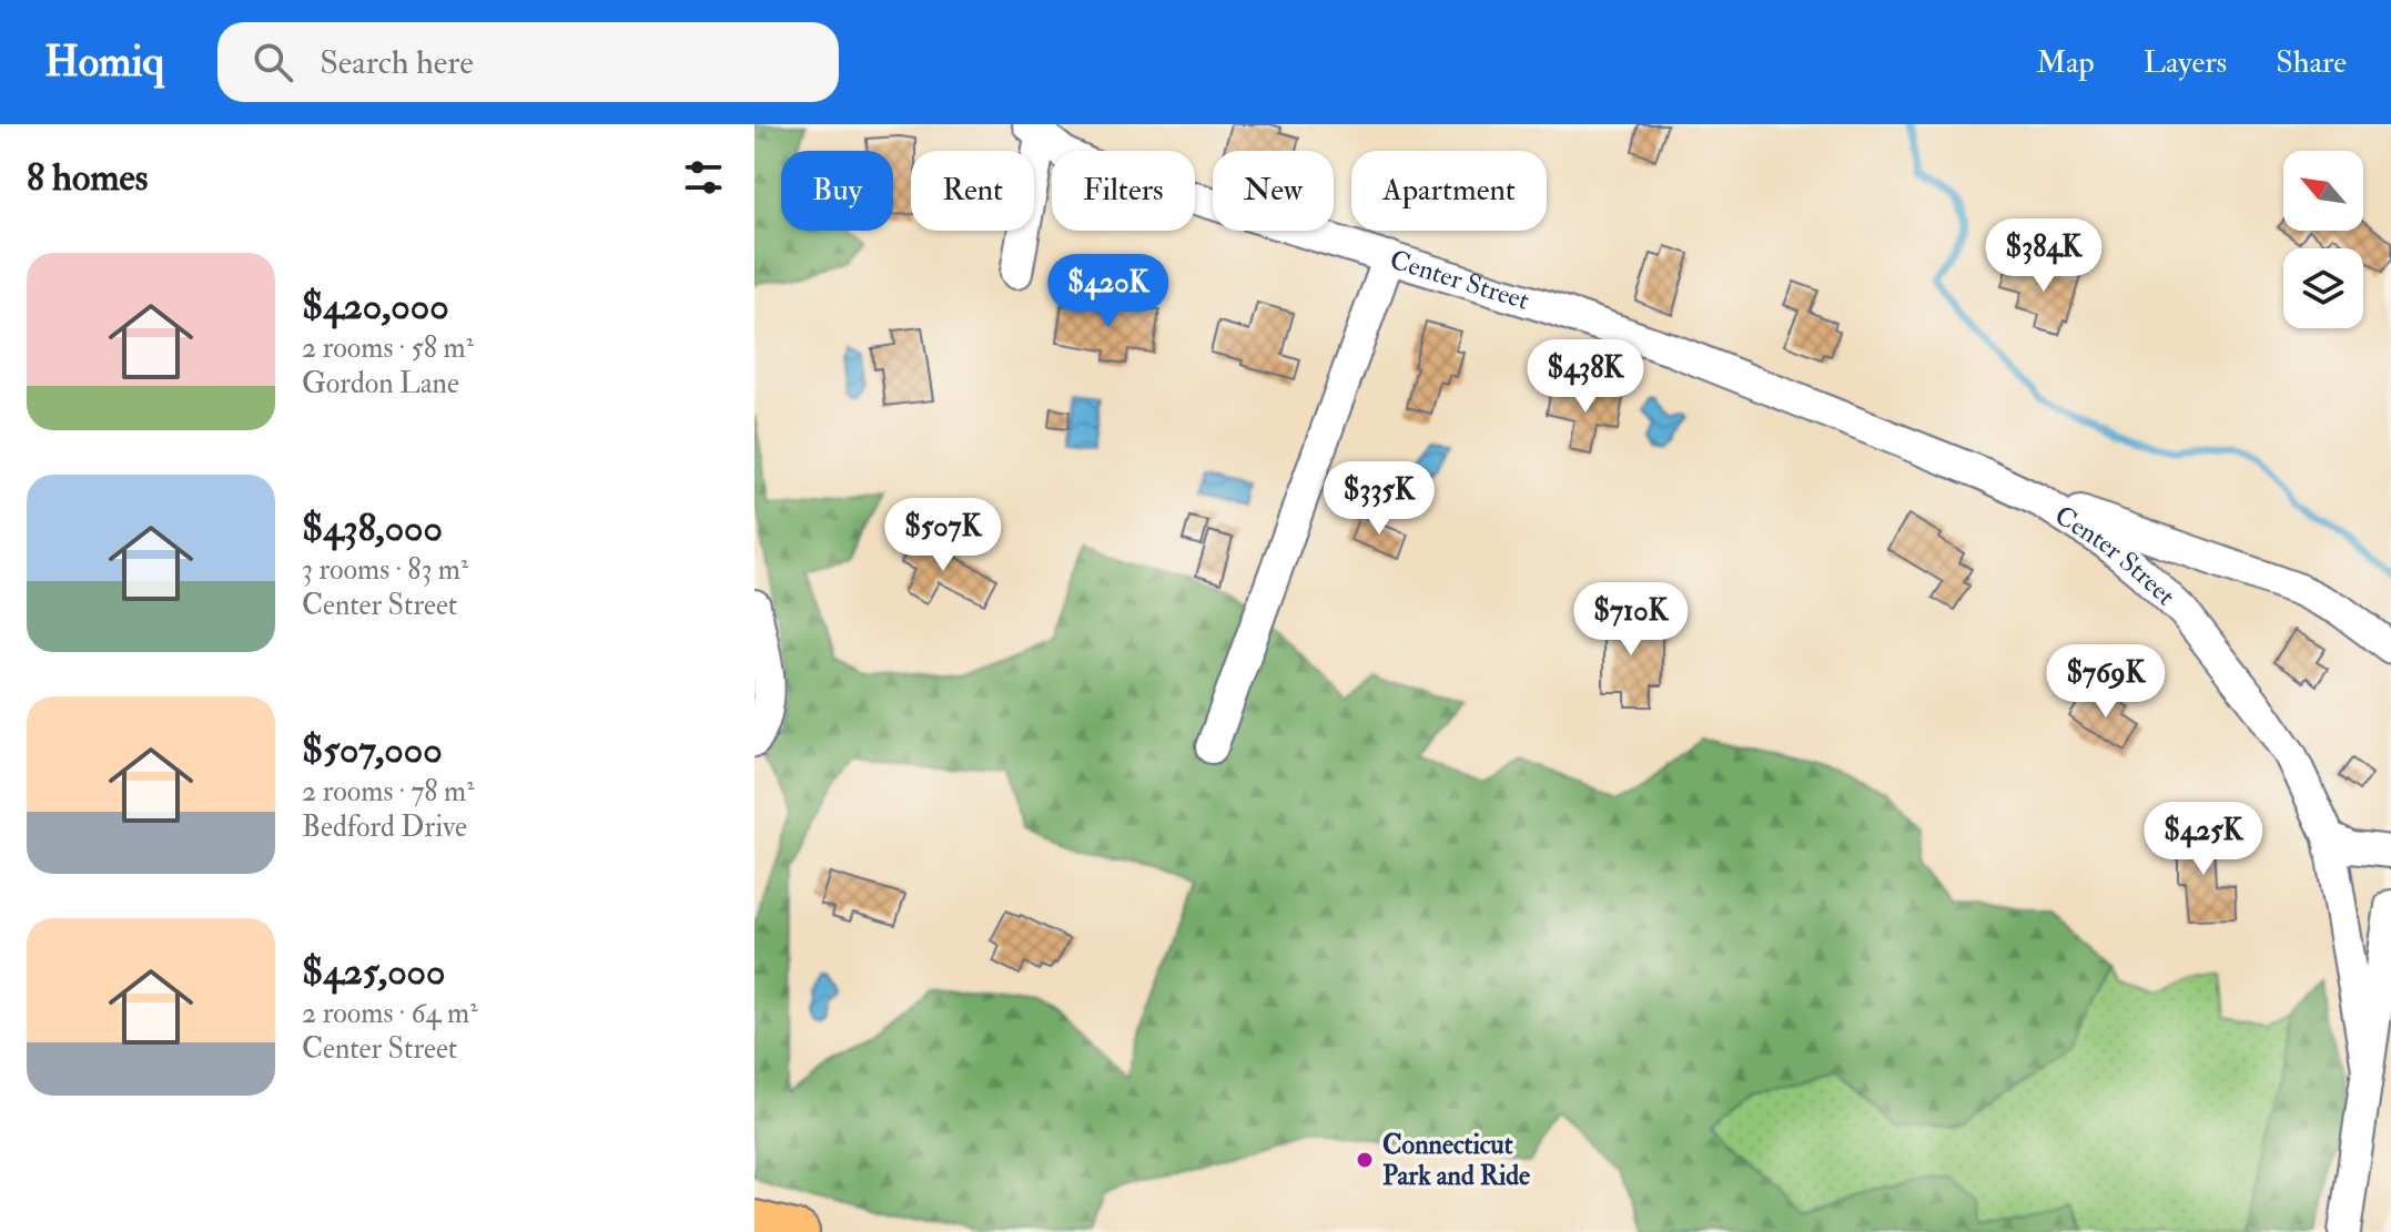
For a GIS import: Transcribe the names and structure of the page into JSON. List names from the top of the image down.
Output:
{
  "streets": {
    "street": ["Center Street"]
  },
  "places": ["Connecticut Park and Ride"],
  "north": "top left",
  "page": {
    "header": "Homiq",
    "search": "Search here",
    "nav": ["Map", "Layers", "Share"],
    "heading": "8 homes",
    "chip": [
      "Buy",
      "Rent",
      "Filters",
      "New",
      "Apartment"
    ],
    "price": [
      "$384K",
      "$420K",
      "$438K",
      "$335K",
      "$507K",
      "$710K",
      "$769K",
      "$425K"
    ],
    "list": [
      {
        "name": "$420,000",
        "note": "2 rooms · 58 m² · Gordon Lane"
      },
      {
        "name": "$438,000",
        "note": "3 rooms · 83 m² · Center Street"
      },
      {
        "name": "$507,000",
        "note": "2 rooms · 78 m² · Bedford Drive"
      },
      {
        "name": "$425,000",
        "note": "2 rooms · 64 m² · Center Street"
      }
    ]
  }
}
